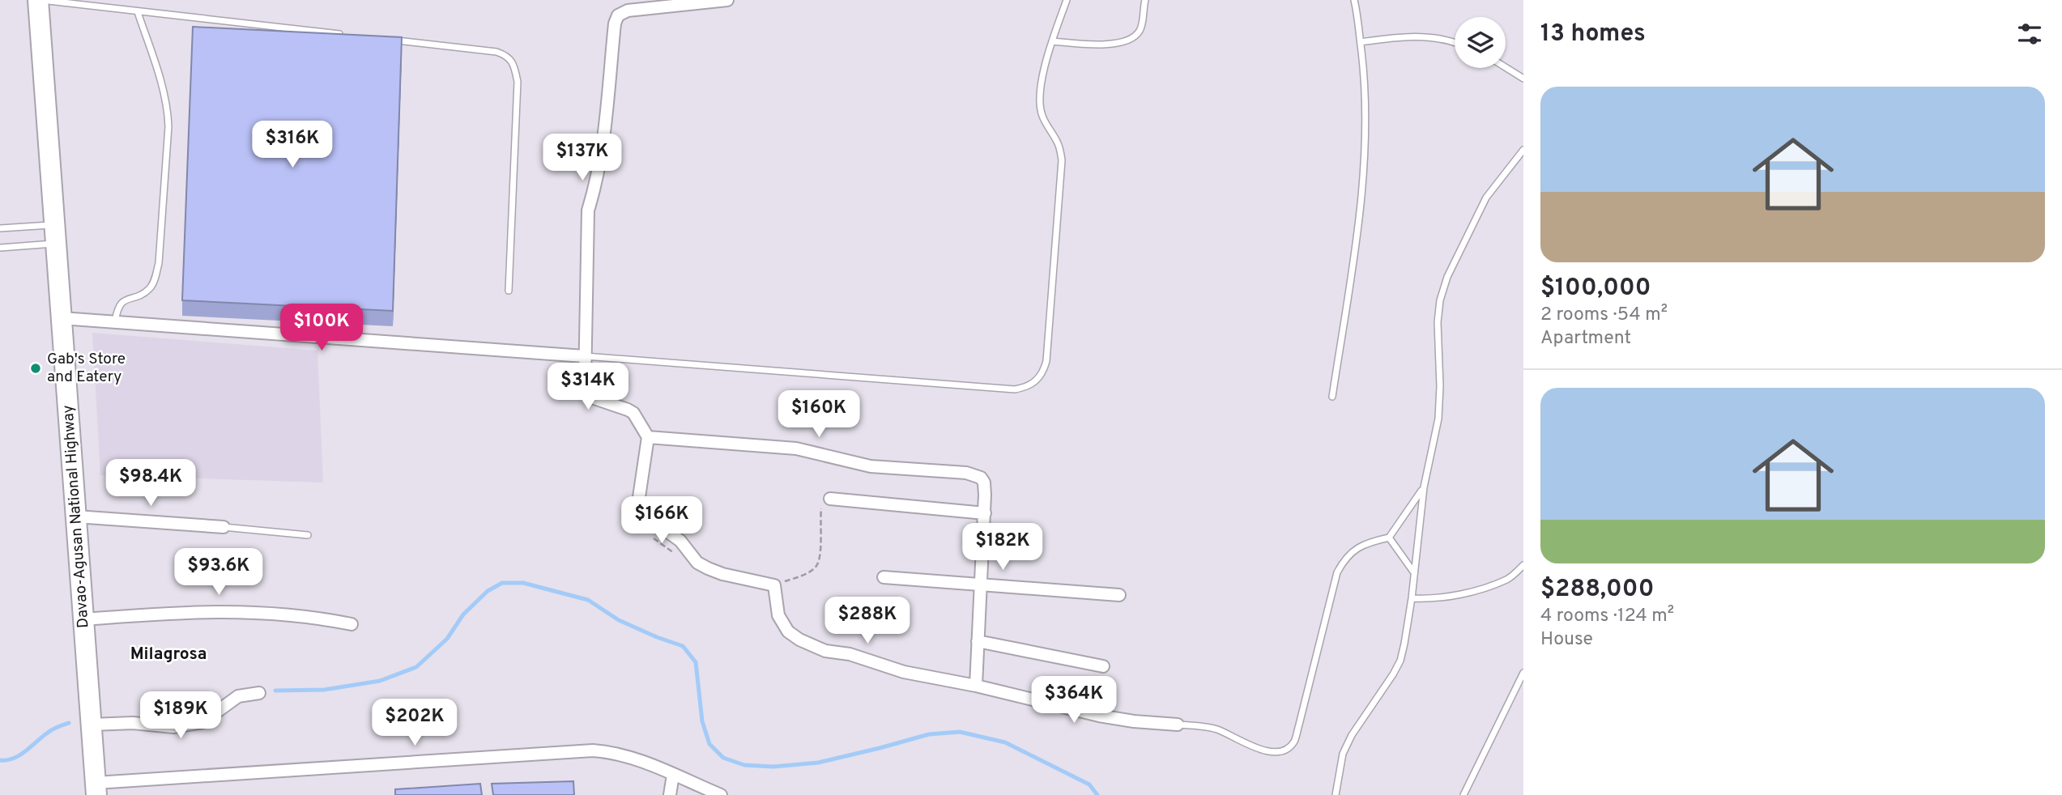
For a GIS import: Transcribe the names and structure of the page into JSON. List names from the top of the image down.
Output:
{
  "streets": {
    "highway": ["Davao-Agusan National Highway"]
  },
  "districts": ["Milagrosa"],
  "places": ["Gab's Store and Eatery"],
  "page": {
    "heading": "13 homes",
    "list": [
      {
        "name": "$100,000",
        "note": "2 rooms · 54 m² · Apartment"
      },
      {
        "name": "$288,000",
        "note": "4 rooms · 124 m² · House"
      }
    ],
    "price": [
      "$316K",
      "$137K",
      "$100K",
      "$314K",
      "$160K",
      "$98.4K",
      "$166K",
      "$182K",
      "$93.6K",
      "$288K",
      "$364K",
      "$189K",
      "$202K"
    ]
  }
}
